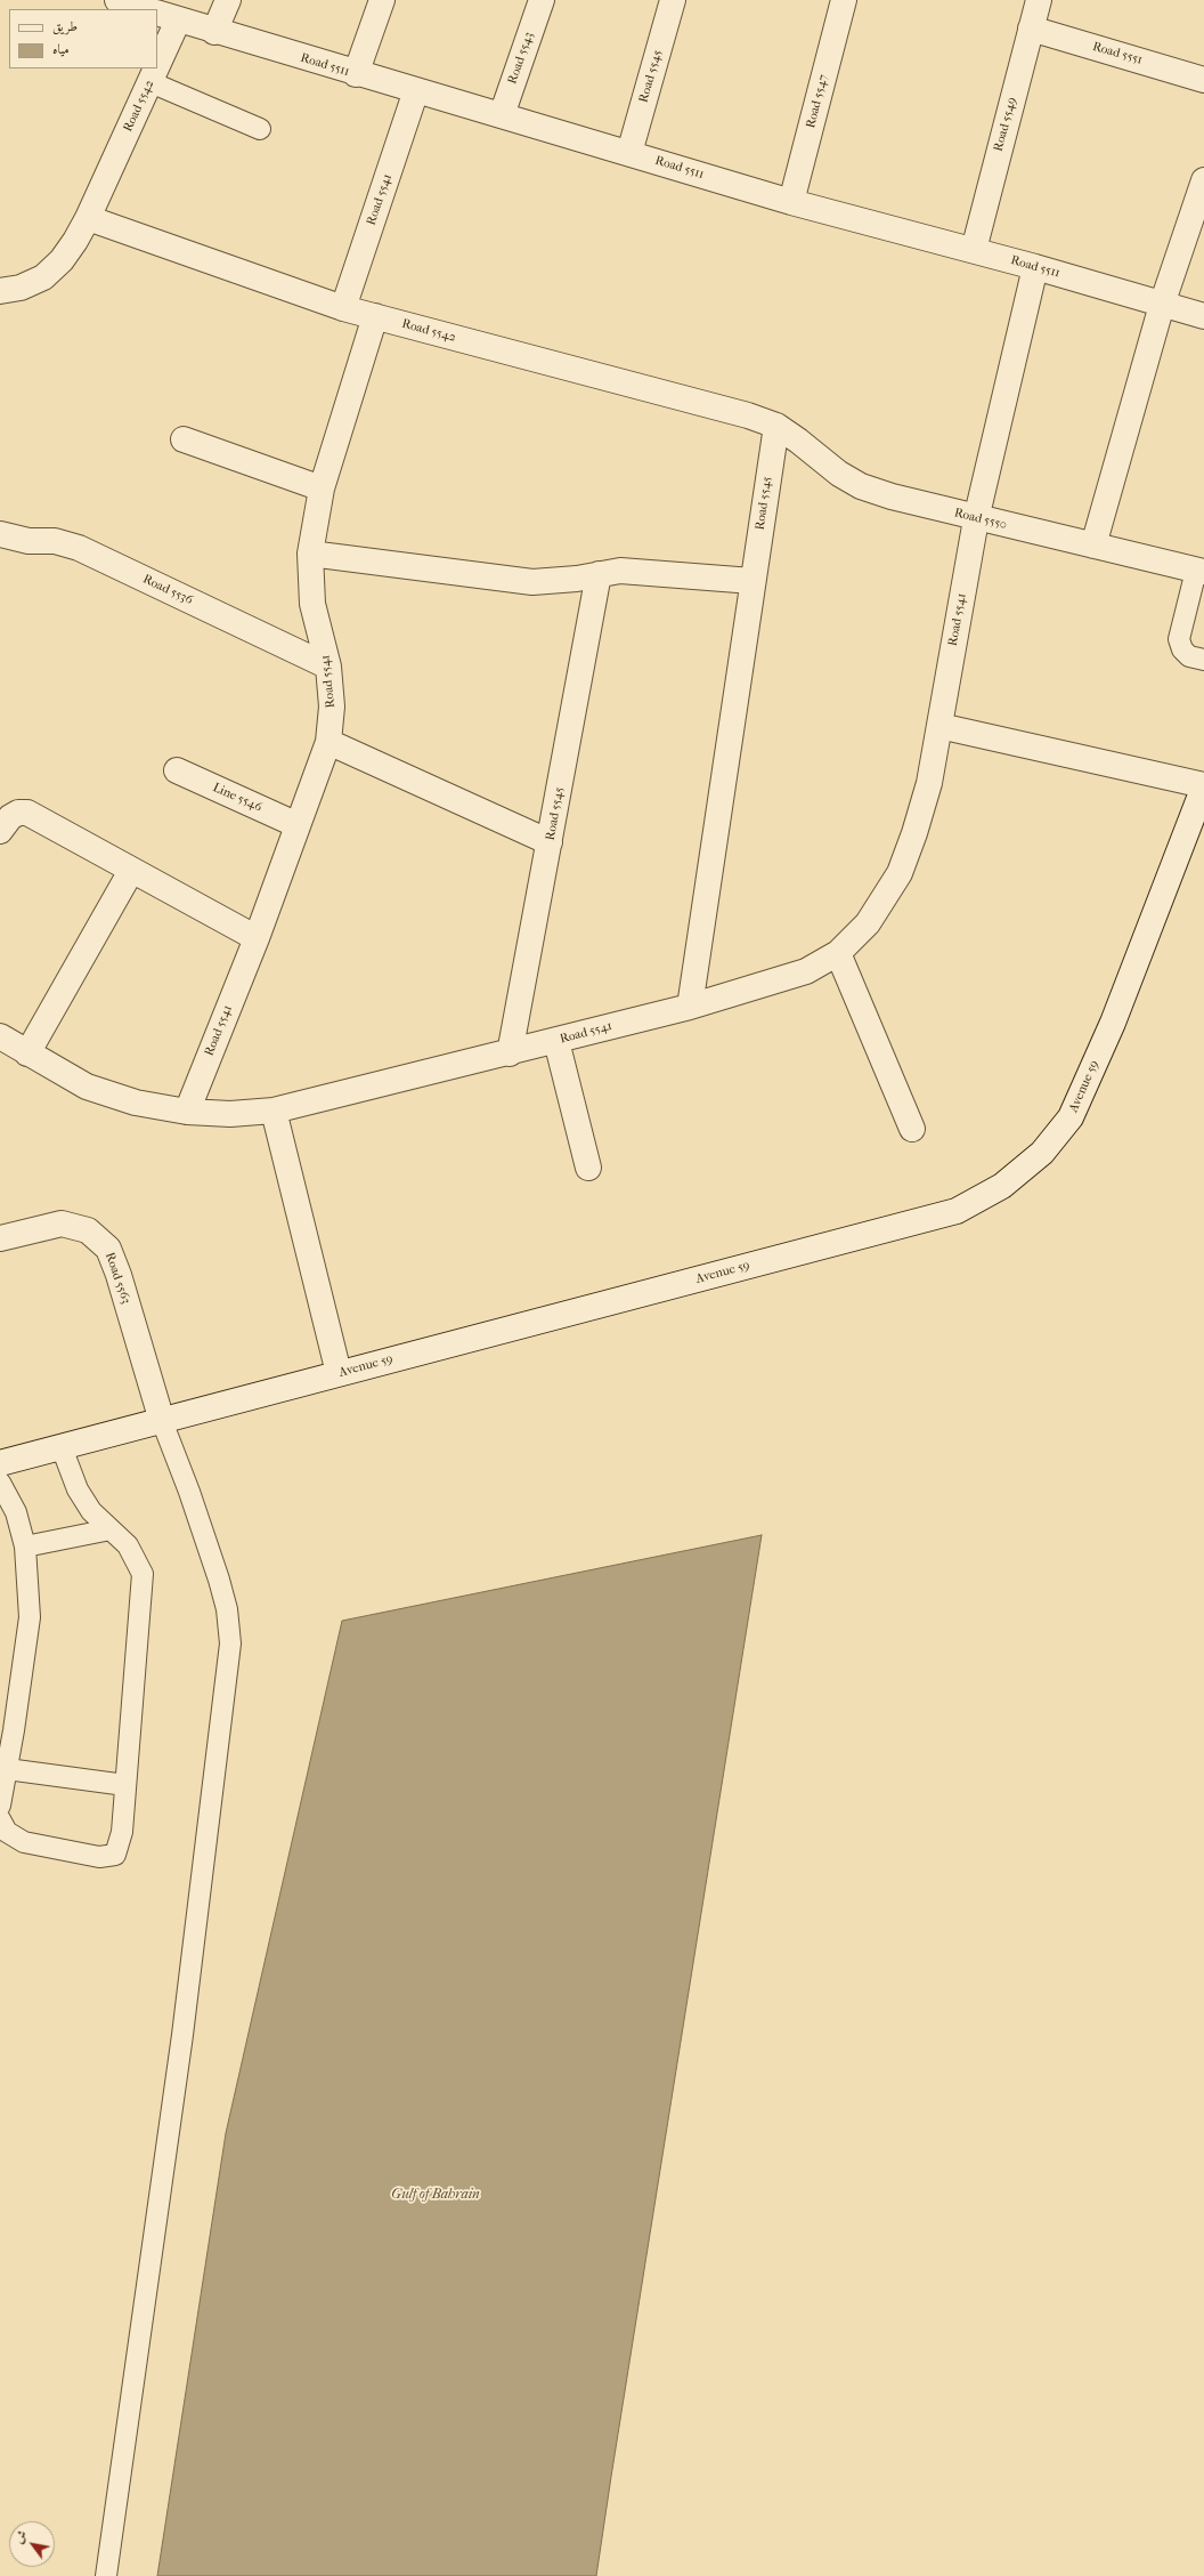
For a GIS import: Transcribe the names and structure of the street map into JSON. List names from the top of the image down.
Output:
{
  "streets": {
    "street": [
      "Road 5551",
      "Road 5543",
      "Road 5511",
      "Road 5545",
      "Road 5547",
      "Road 5542",
      "Road 5549",
      "Road 5541",
      "Road 5550",
      "Road 5536",
      "Line 5546",
      "Avenue 59",
      "Road 5563"
    ]
  },
  "crossings": [
    ["Road 5551", "Road 5549"],
    ["Road 5543", "Road 5511"],
    ["Road 5511", "Road 5545"],
    ["Road 5511", "Road 5547"],
    ["Road 5511", "Road 5542"],
    ["Road 5511", "Road 5549"],
    ["Road 5511", "Road 5541"],
    ["Road 5545", "Road 5542"],
    ["Road 5545", "Road 5541"],
    ["Road 5545", "Road 5550"],
    ["Road 5542", "Road 5541"],
    ["Road 5542", "Road 5550"],
    ["Road 5541", "Road 5550"],
    ["Road 5541", "Road 5536"],
    ["Road 5541", "Line 5546"],
    ["Avenue 59", "Road 5563"]
  ],
  "water": ["Gulf of Bahrain"],
  "legend": ["طريق", "مياه"],
  "north": "top left"
}
